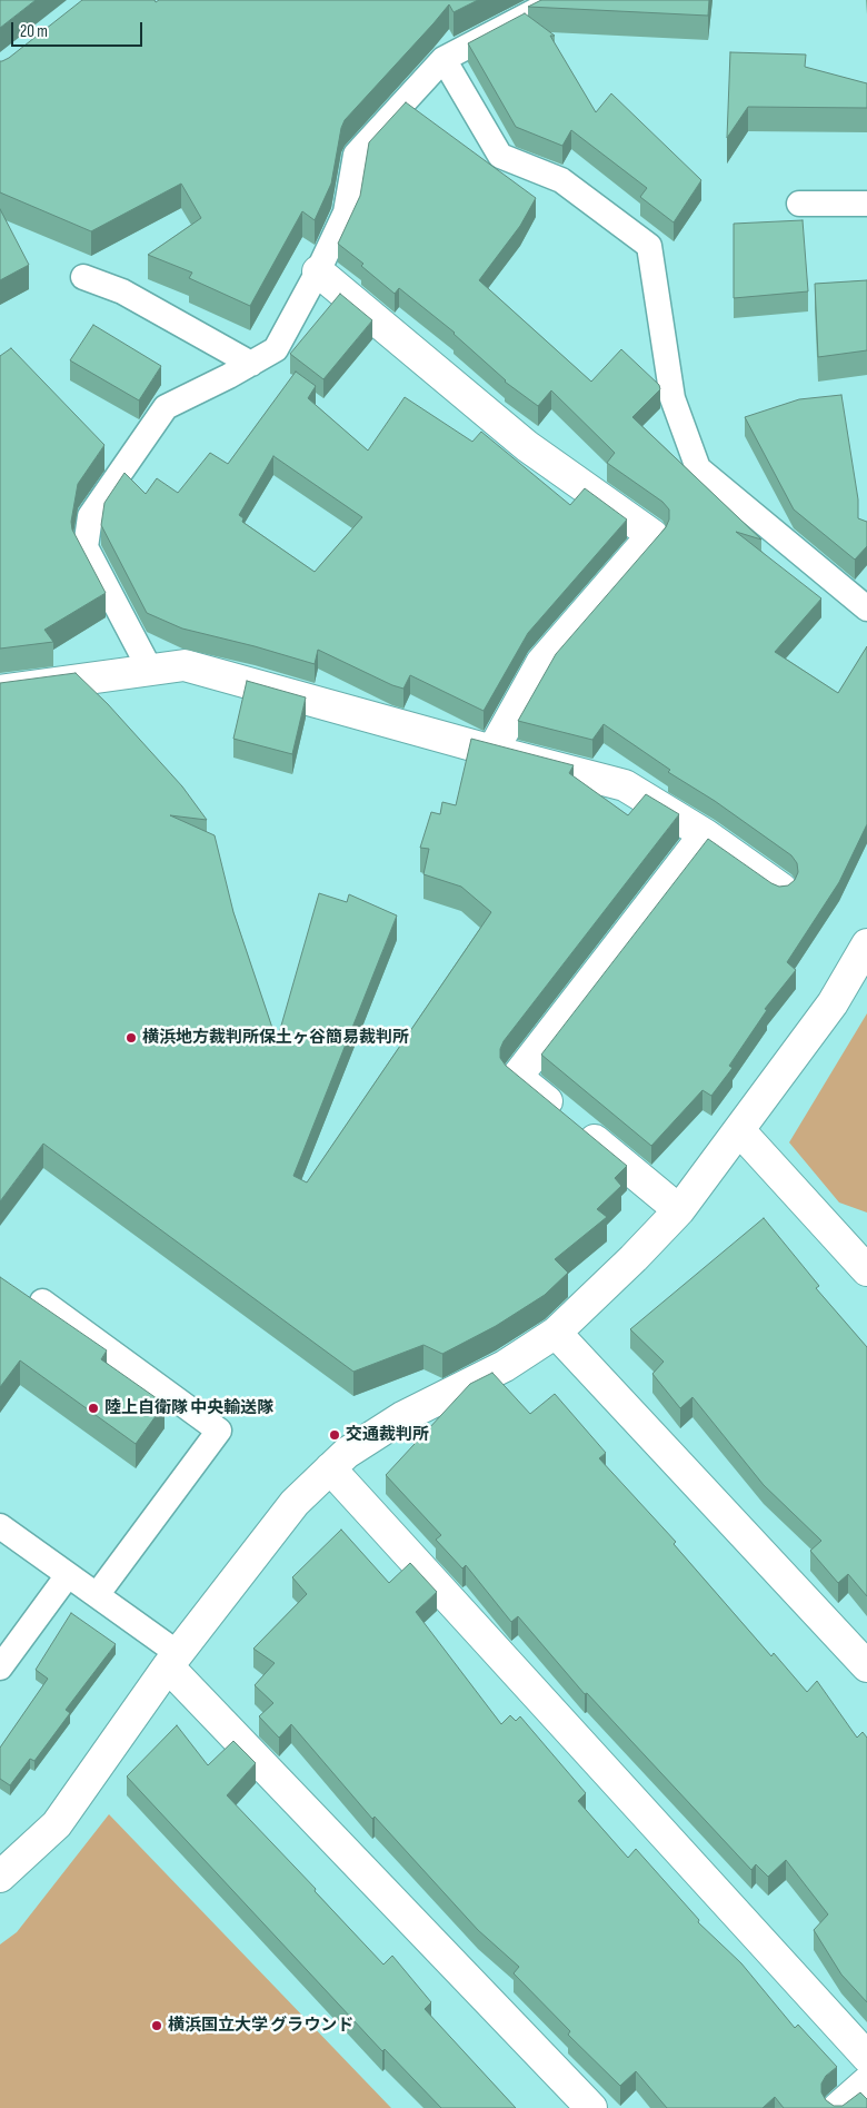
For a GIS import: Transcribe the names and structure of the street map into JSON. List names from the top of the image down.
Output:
{
  "places": [
    "横浜地方裁判所保土ヶ谷簡易裁判所",
    "陸上自衛隊 中央輸送隊",
    "交通裁判所",
    "横浜国立大学 グラウンド"
  ],
  "scale_bar": "20 m"
}
